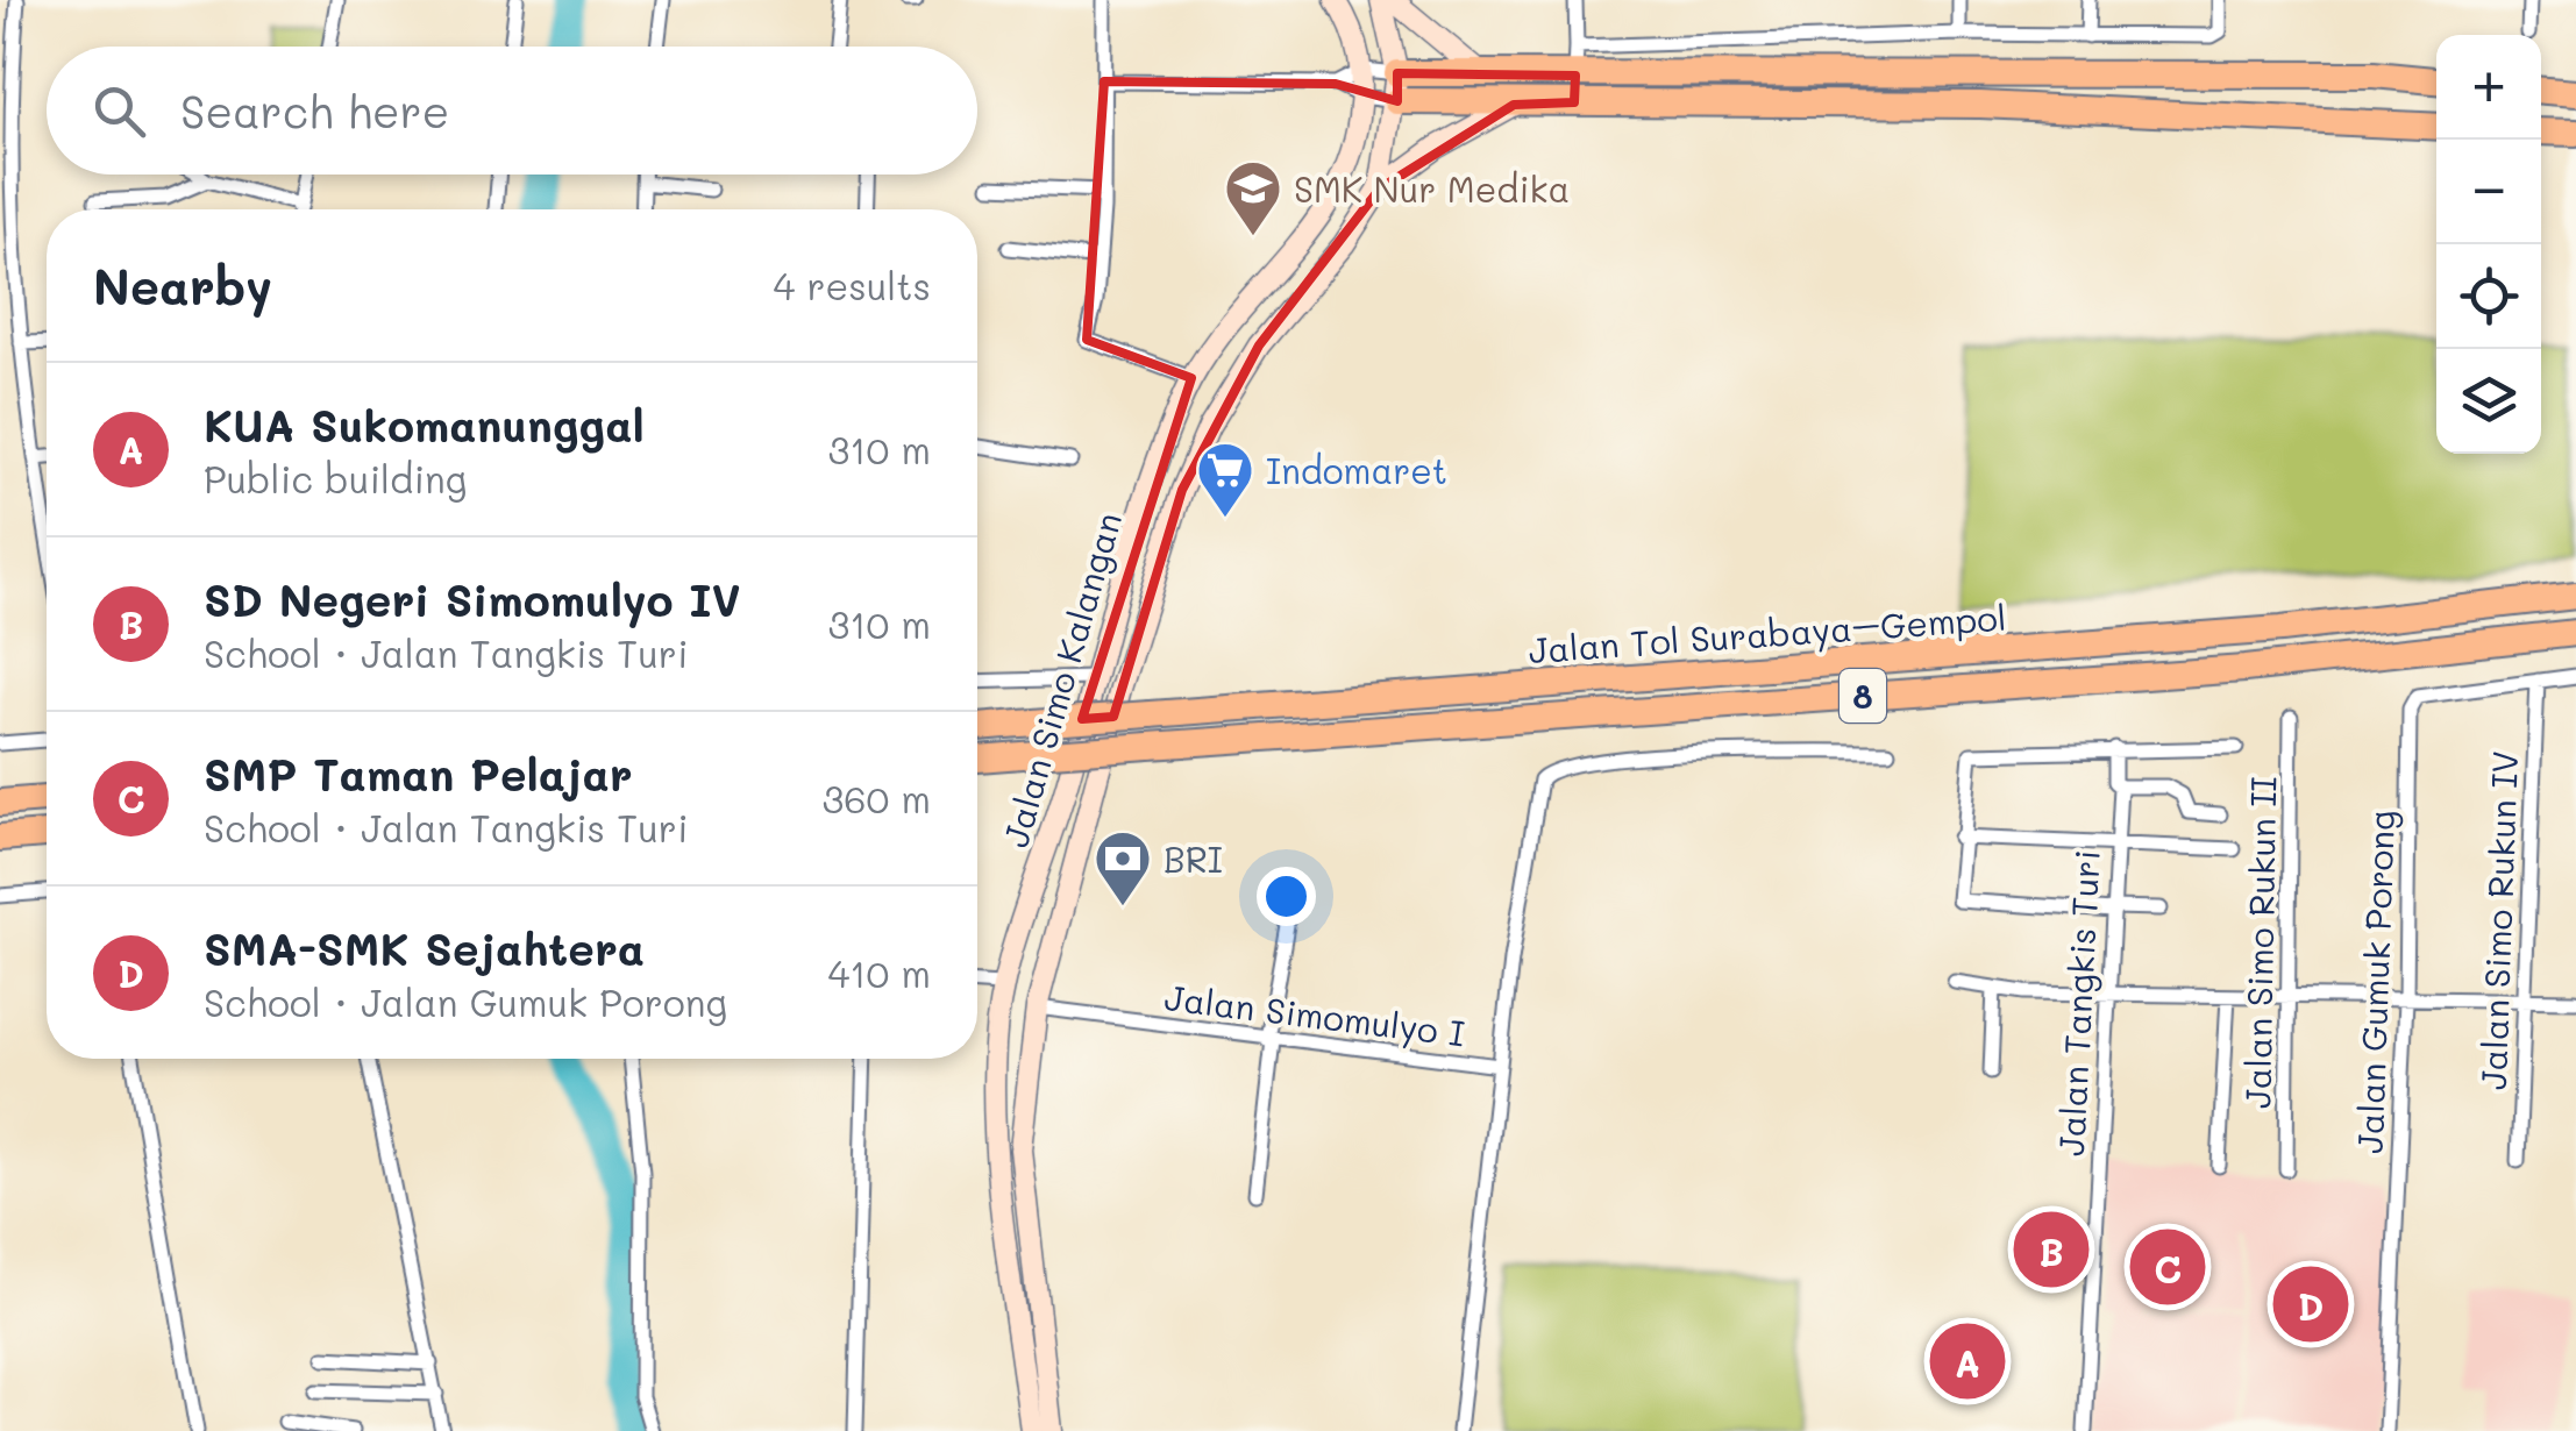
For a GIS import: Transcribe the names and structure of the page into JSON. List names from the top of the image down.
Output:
{
  "streets": {
    "highway": ["Jalan Tol Surabaya–Gempol", "8"],
    "main road": ["Jalan Simo Kalangan"],
    "street": [
      "Jalan Simo Rukun IV",
      "Jalan Simo Rukun II",
      "Jalan Gumuk Porong",
      "Jalan Tangkis Turi",
      "Jalan Simomulyo I"
    ]
  },
  "crossings": [
    ["Jalan Simo Kalangan", "Jalan Simomulyo I"],
    ["Jalan Simo Rukun IV", "Jalan Gumuk Porong"]
  ],
  "places": {
    "school or university": ["SMK Nur Medika"],
    "supermarket": ["Indomaret"],
    "bank": ["BRI"]
  },
  "page": {
    "map_buttons": ["+", "−"],
    "search": "Search here",
    "heading": ["Nearby", "4 results"],
    "list": [
      {
        "mark": "A",
        "name": "KUA Sukomanunggal",
        "note": "Public building",
        "value": "310 m"
      },
      {
        "mark": "B",
        "name": "SD Negeri Simomulyo IV",
        "note": "School · Jalan Tangkis Turi",
        "value": "310 m"
      },
      {
        "mark": "C",
        "name": "SMP Taman Pelajar",
        "note": "School · Jalan Tangkis Turi",
        "value": "360 m"
      },
      {
        "mark": "D",
        "name": "SMA-SMK Sejahtera",
        "note": "School · Jalan Gumuk Porong",
        "value": "410 m"
      }
    ],
    "pins": [
      "B",
      "C",
      "D",
      "A"
    ]
  }
}
